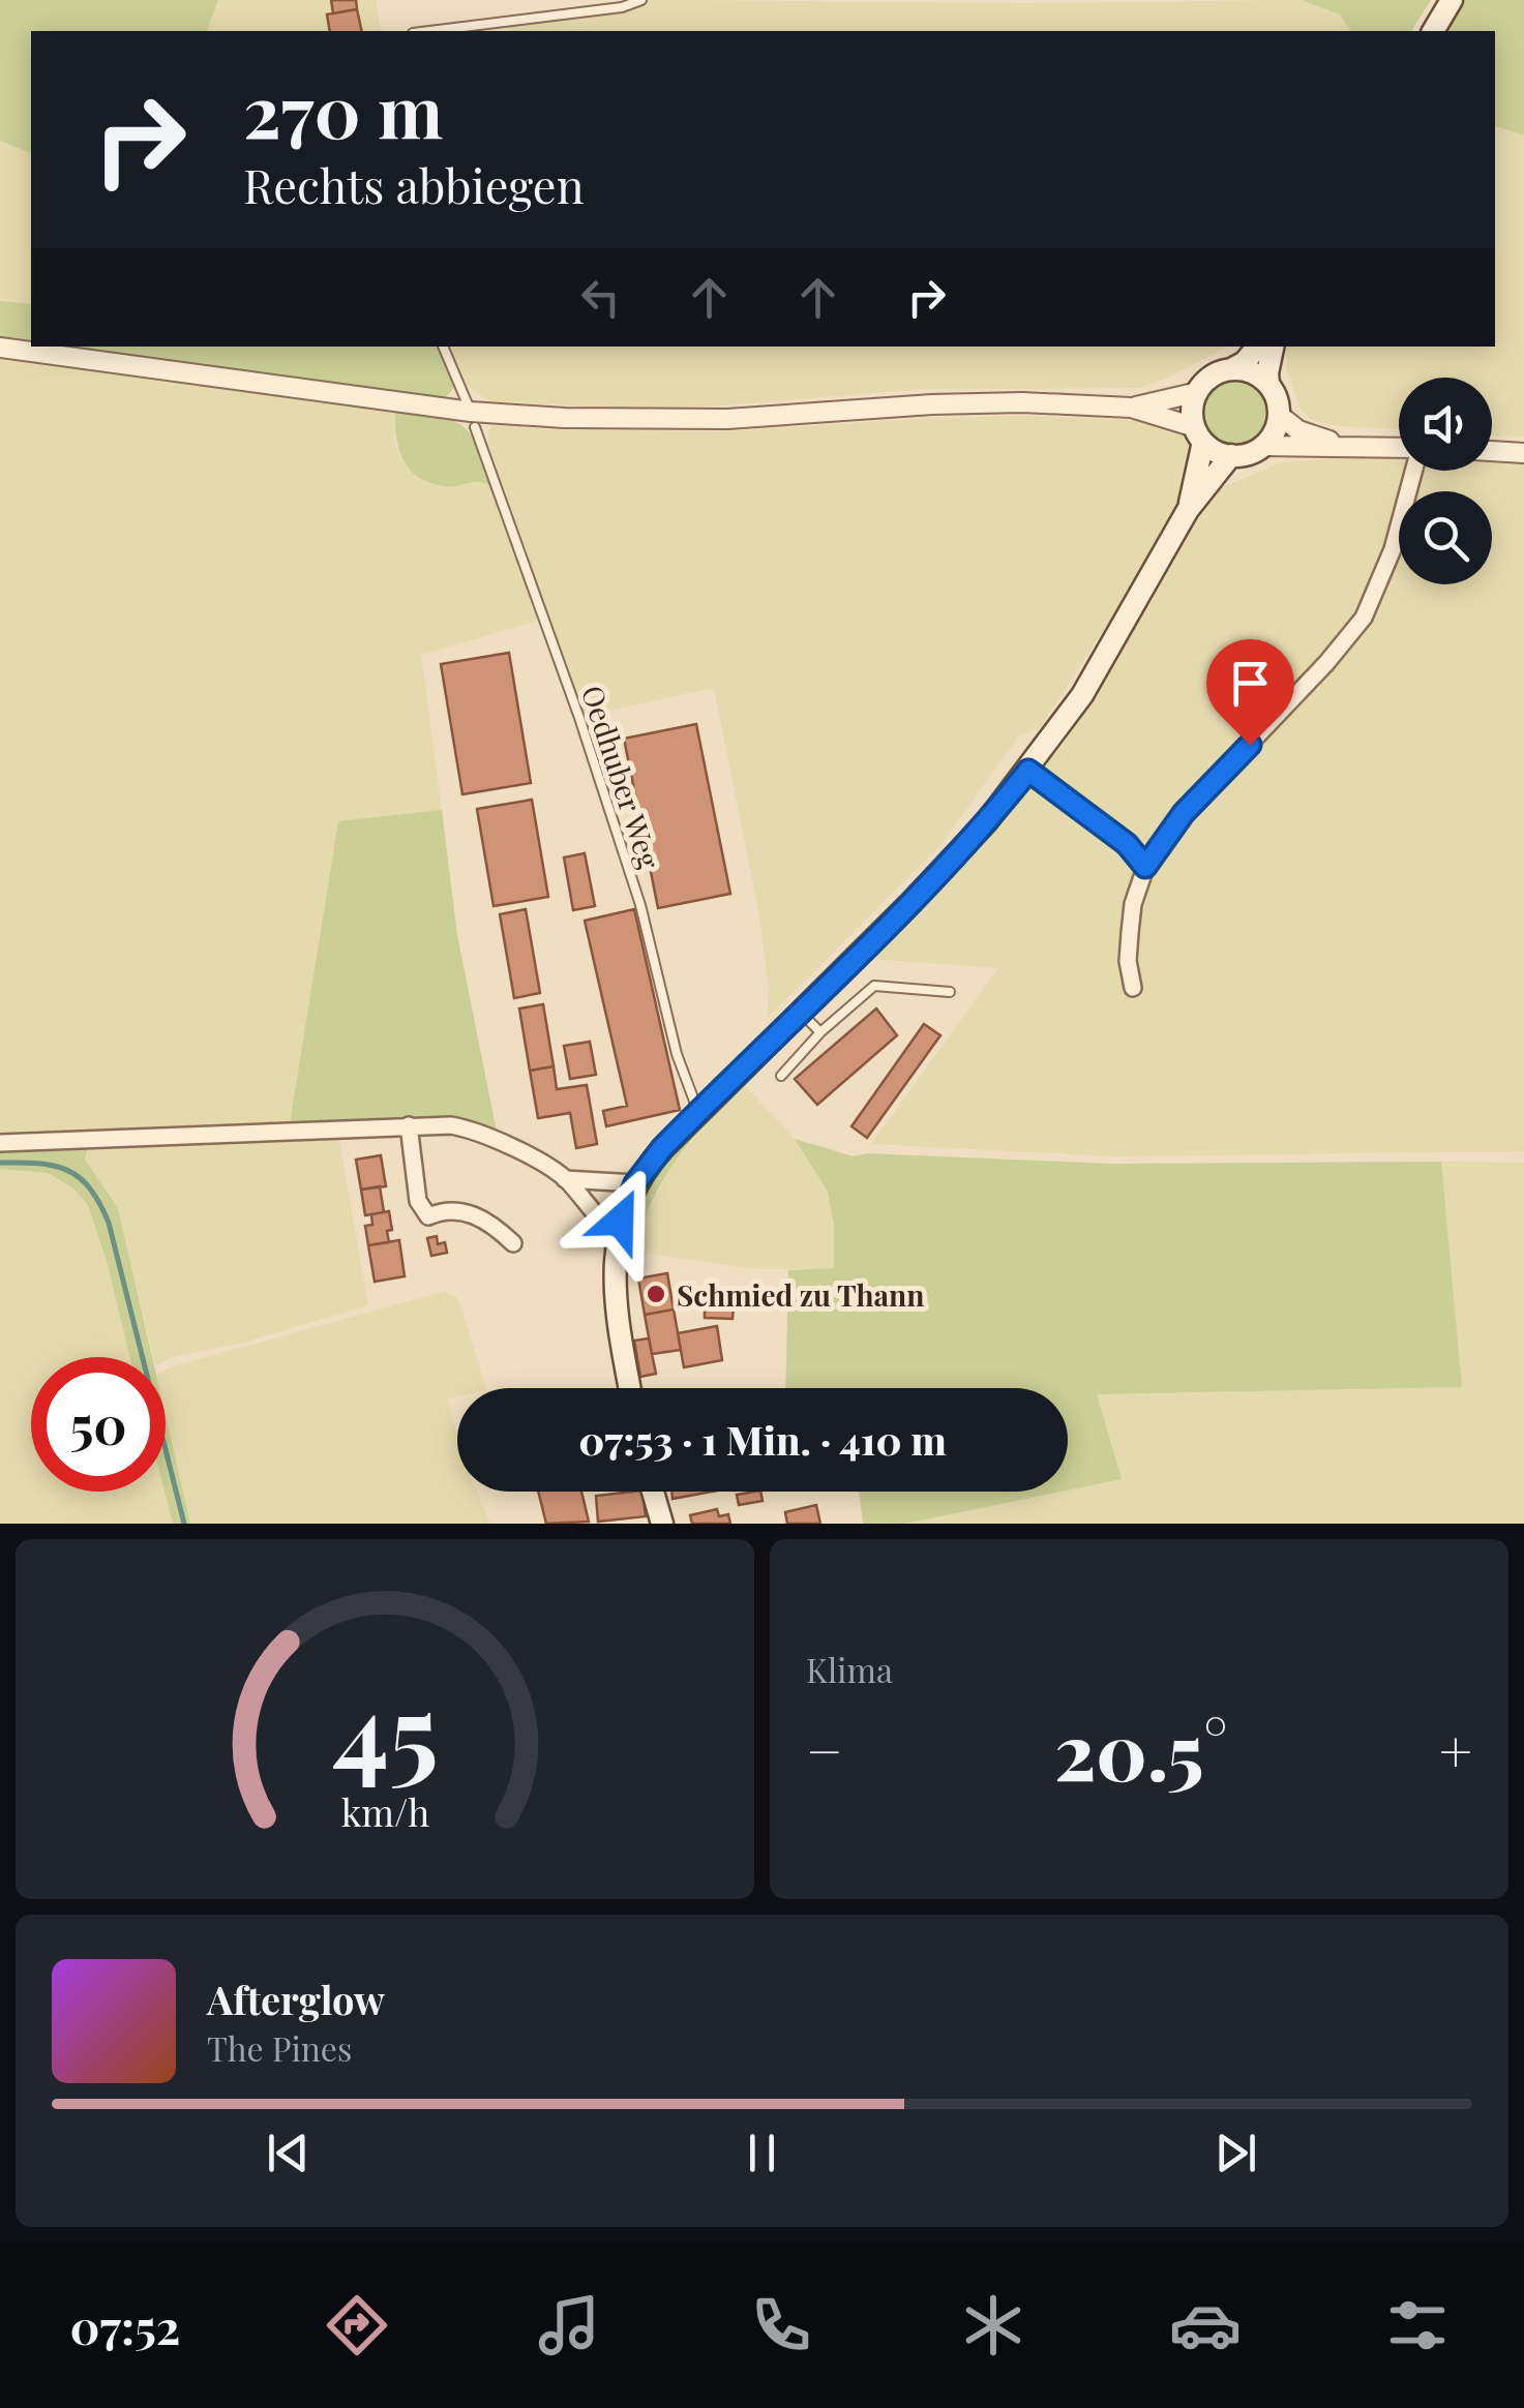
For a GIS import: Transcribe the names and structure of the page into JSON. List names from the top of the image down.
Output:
{
  "streets": {
    "lane": ["Oedhuber Weg"]
  },
  "places": ["Schmied zu Thann"],
  "page": {
    "turn": ["270 m", "Rechts abbiegen"],
    "limit": "50",
    "trip": "07:53 · 1 Min. · 410 m",
    "tile": "Klima",
    "heat": ["−", "20.5°", "+"],
    "song": ["Afterglow", "The Pines"],
    "tabs": "07:52",
    "gauge": ["45", "km/h"]
  }
}
